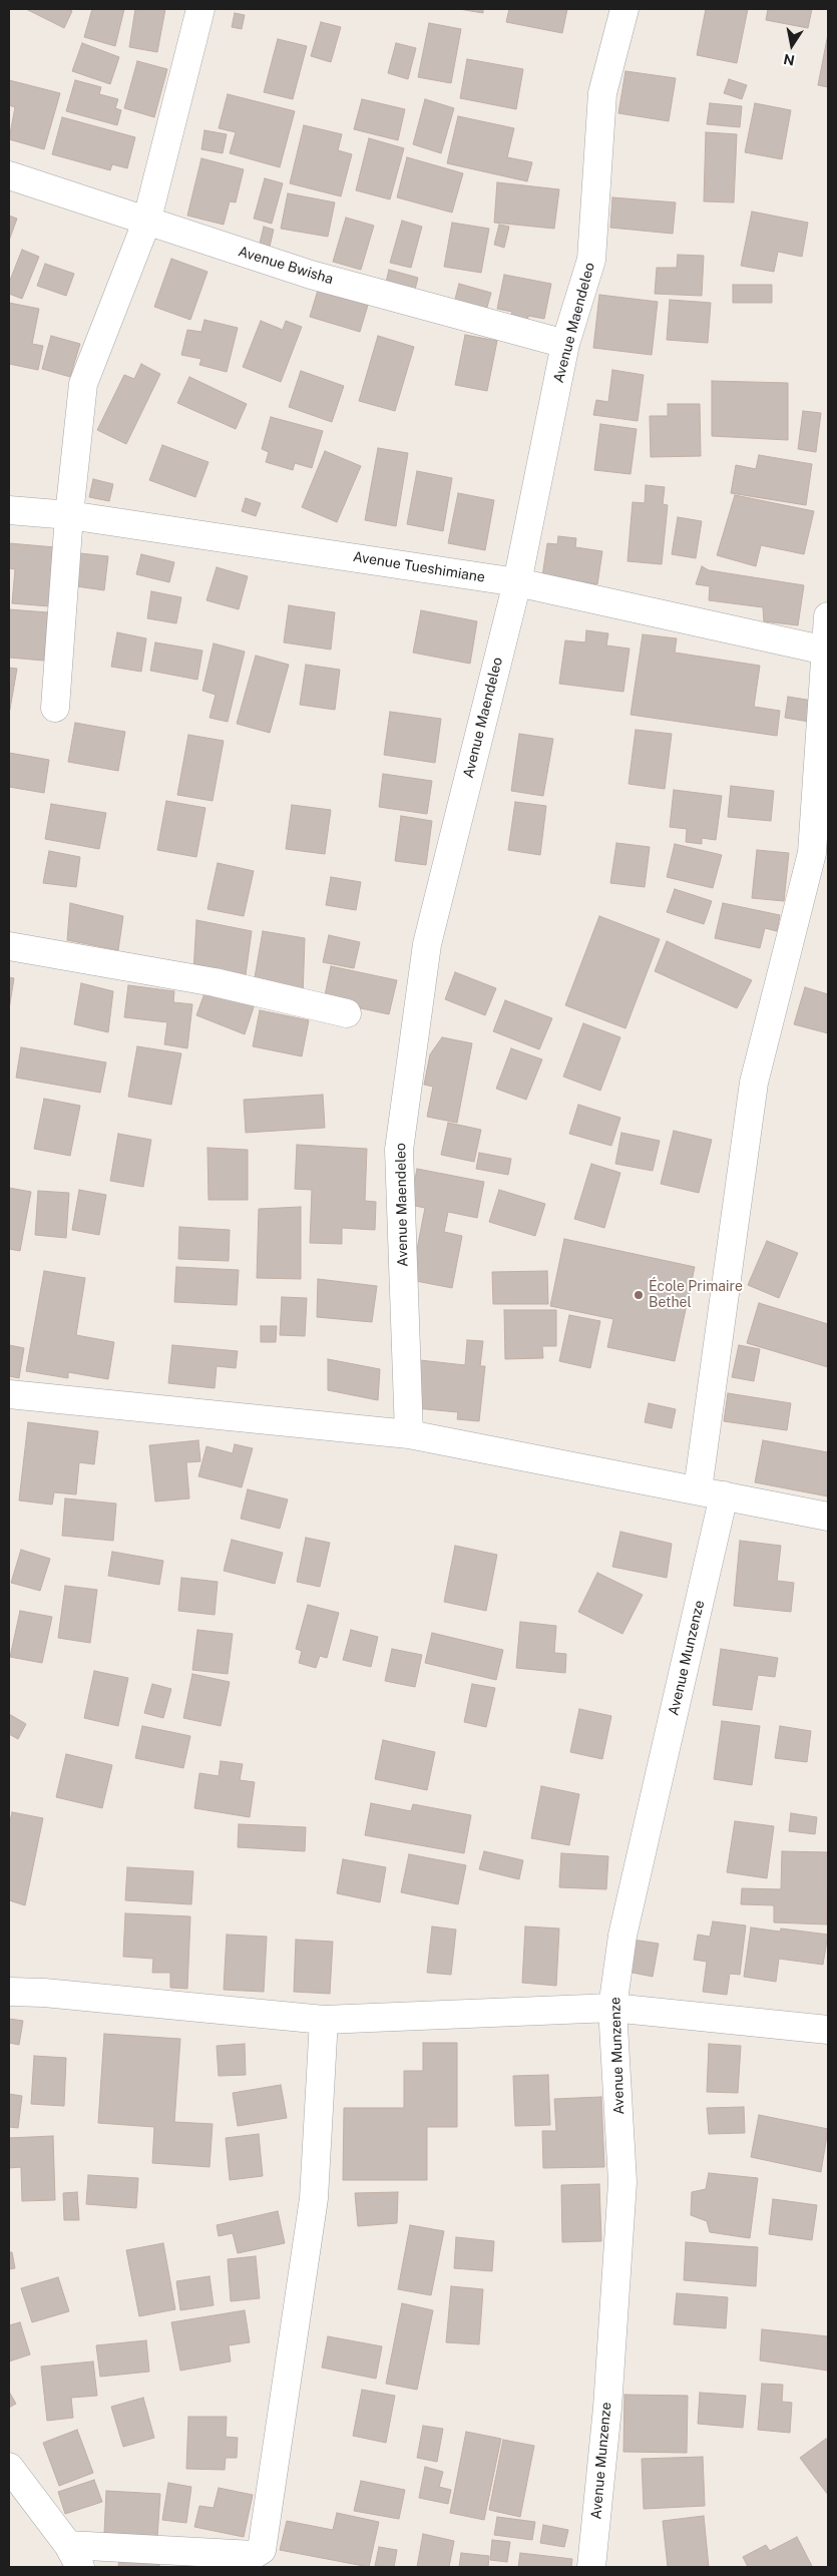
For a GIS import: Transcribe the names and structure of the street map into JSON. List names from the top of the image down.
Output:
{
  "streets": {
    "street": [
      "Avenue Bwisha",
      "Avenue Maendeleo",
      "Avenue Tueshimiane",
      "Avenue Munzenze"
    ]
  },
  "crossings": [
    ["Avenue Bwisha", "Avenue Maendeleo"],
    ["Avenue Maendeleo", "Avenue Tueshimiane"],
    ["Avenue Tueshimiane", "Avenue Munzenze"]
  ],
  "places": ["École Primaire Bethel"],
  "north": "bottom"
}
